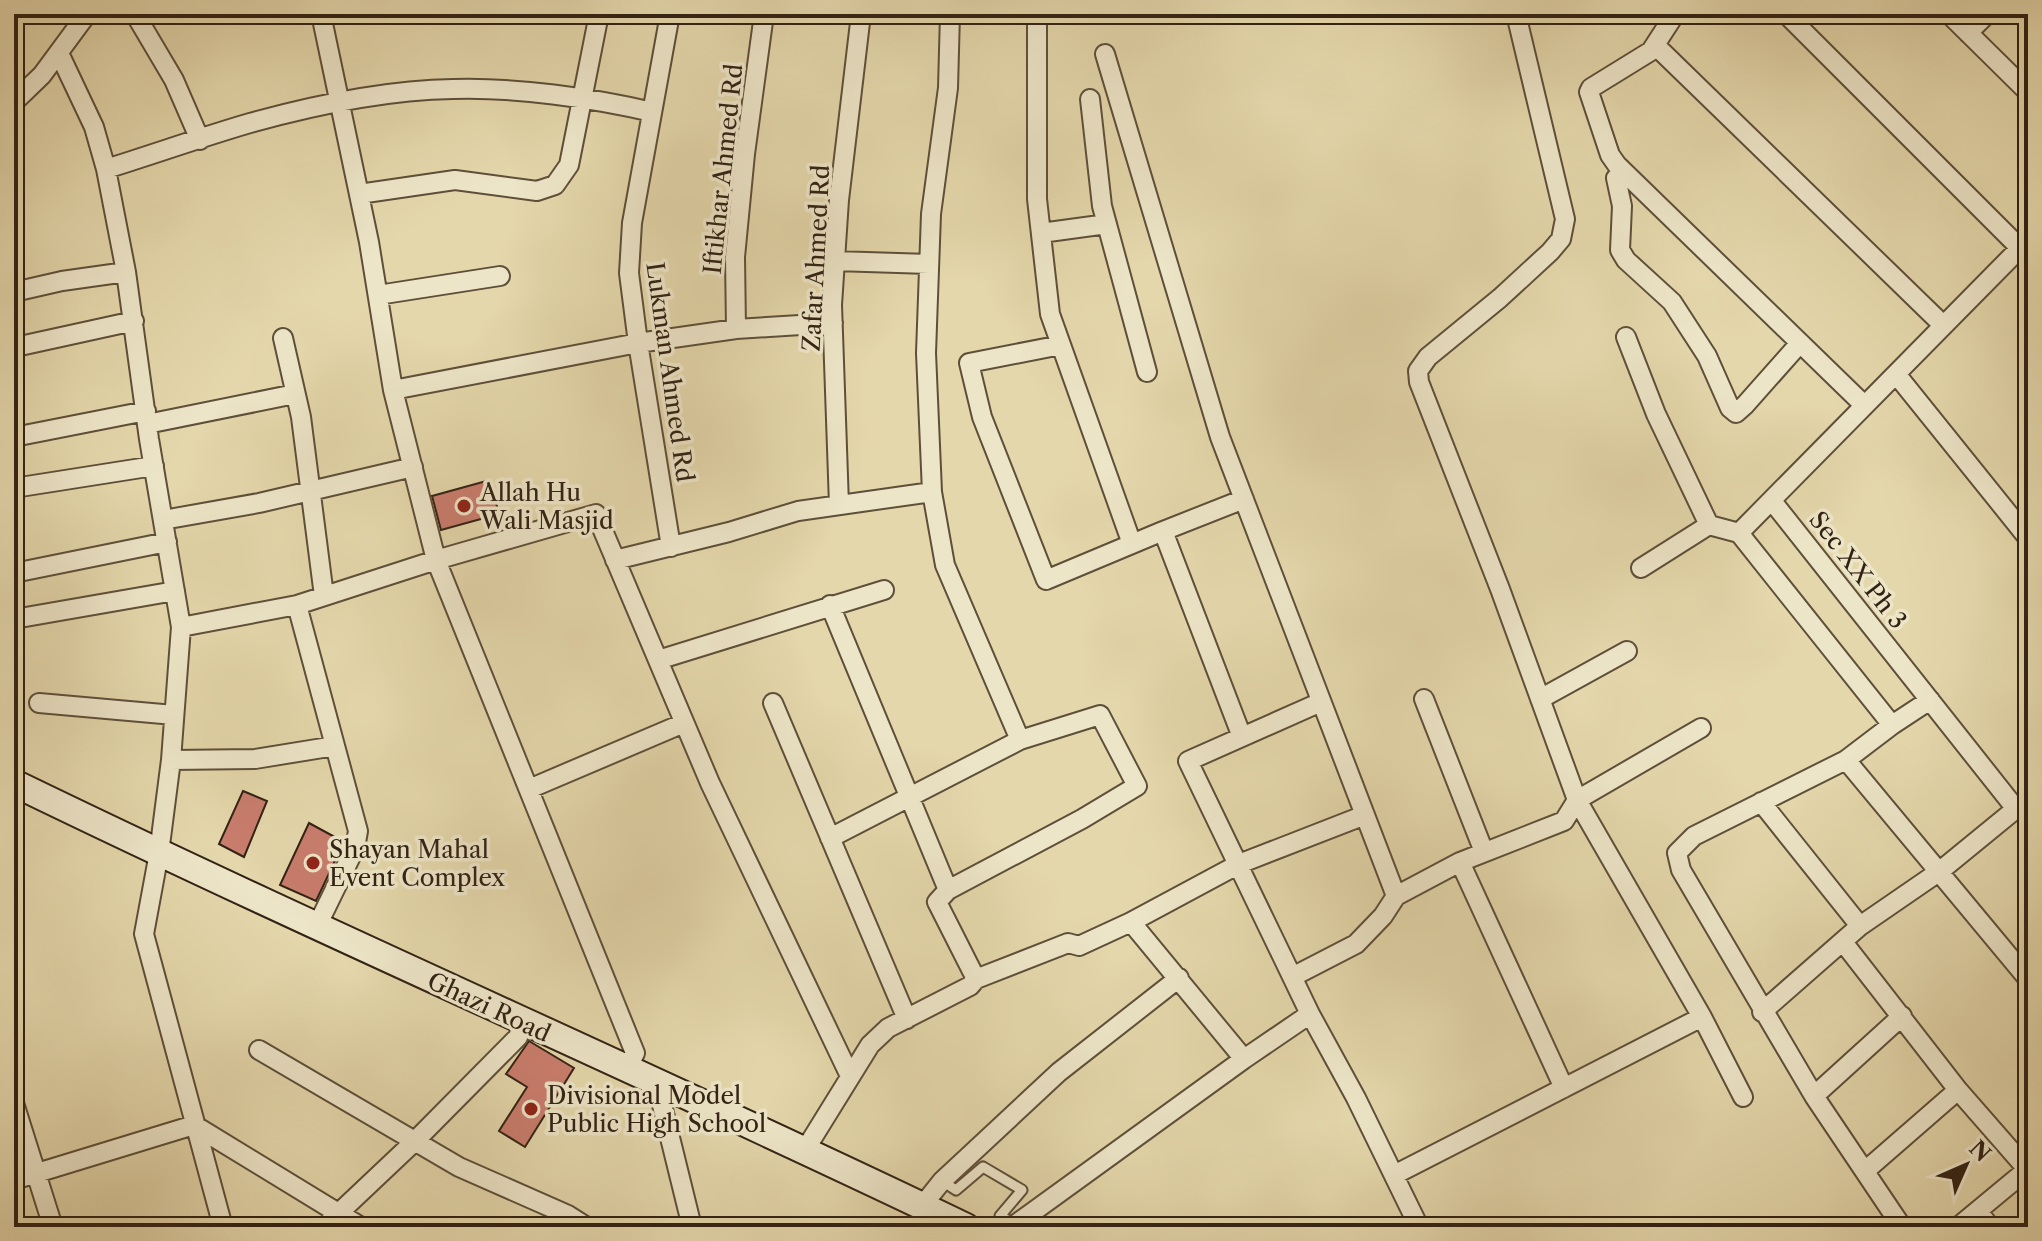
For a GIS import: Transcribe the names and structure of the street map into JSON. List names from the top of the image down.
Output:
{
  "streets": {
    "main road": ["Ghazi Road"],
    "street": [
      "Iftikhar Ahmed Rd",
      "Zafar Ahmed Rd",
      "Lukman Ahmed Rd",
      "Sec XX Ph 3"
    ]
  },
  "places": ["Allah Hu Wali Masjid", "Shayan Mahal Event Complex", "Divisional Model Public High School"],
  "north": "top right"
}
